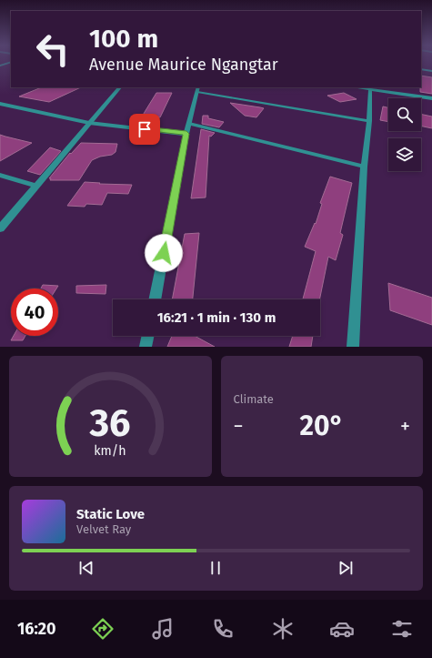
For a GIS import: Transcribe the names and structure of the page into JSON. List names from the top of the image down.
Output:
{
  "page": {
    "turn": ["100 m", "Avenue Maurice Ngangtar"],
    "limit": "40",
    "trip": "16:21 · 1 min · 130 m",
    "tile": "Climate",
    "heat": ["−", "20°", "+"],
    "song": ["Static Love", "Velvet Ray"],
    "tabs": "16:20",
    "gauge": ["36", "km/h"]
  }
}
